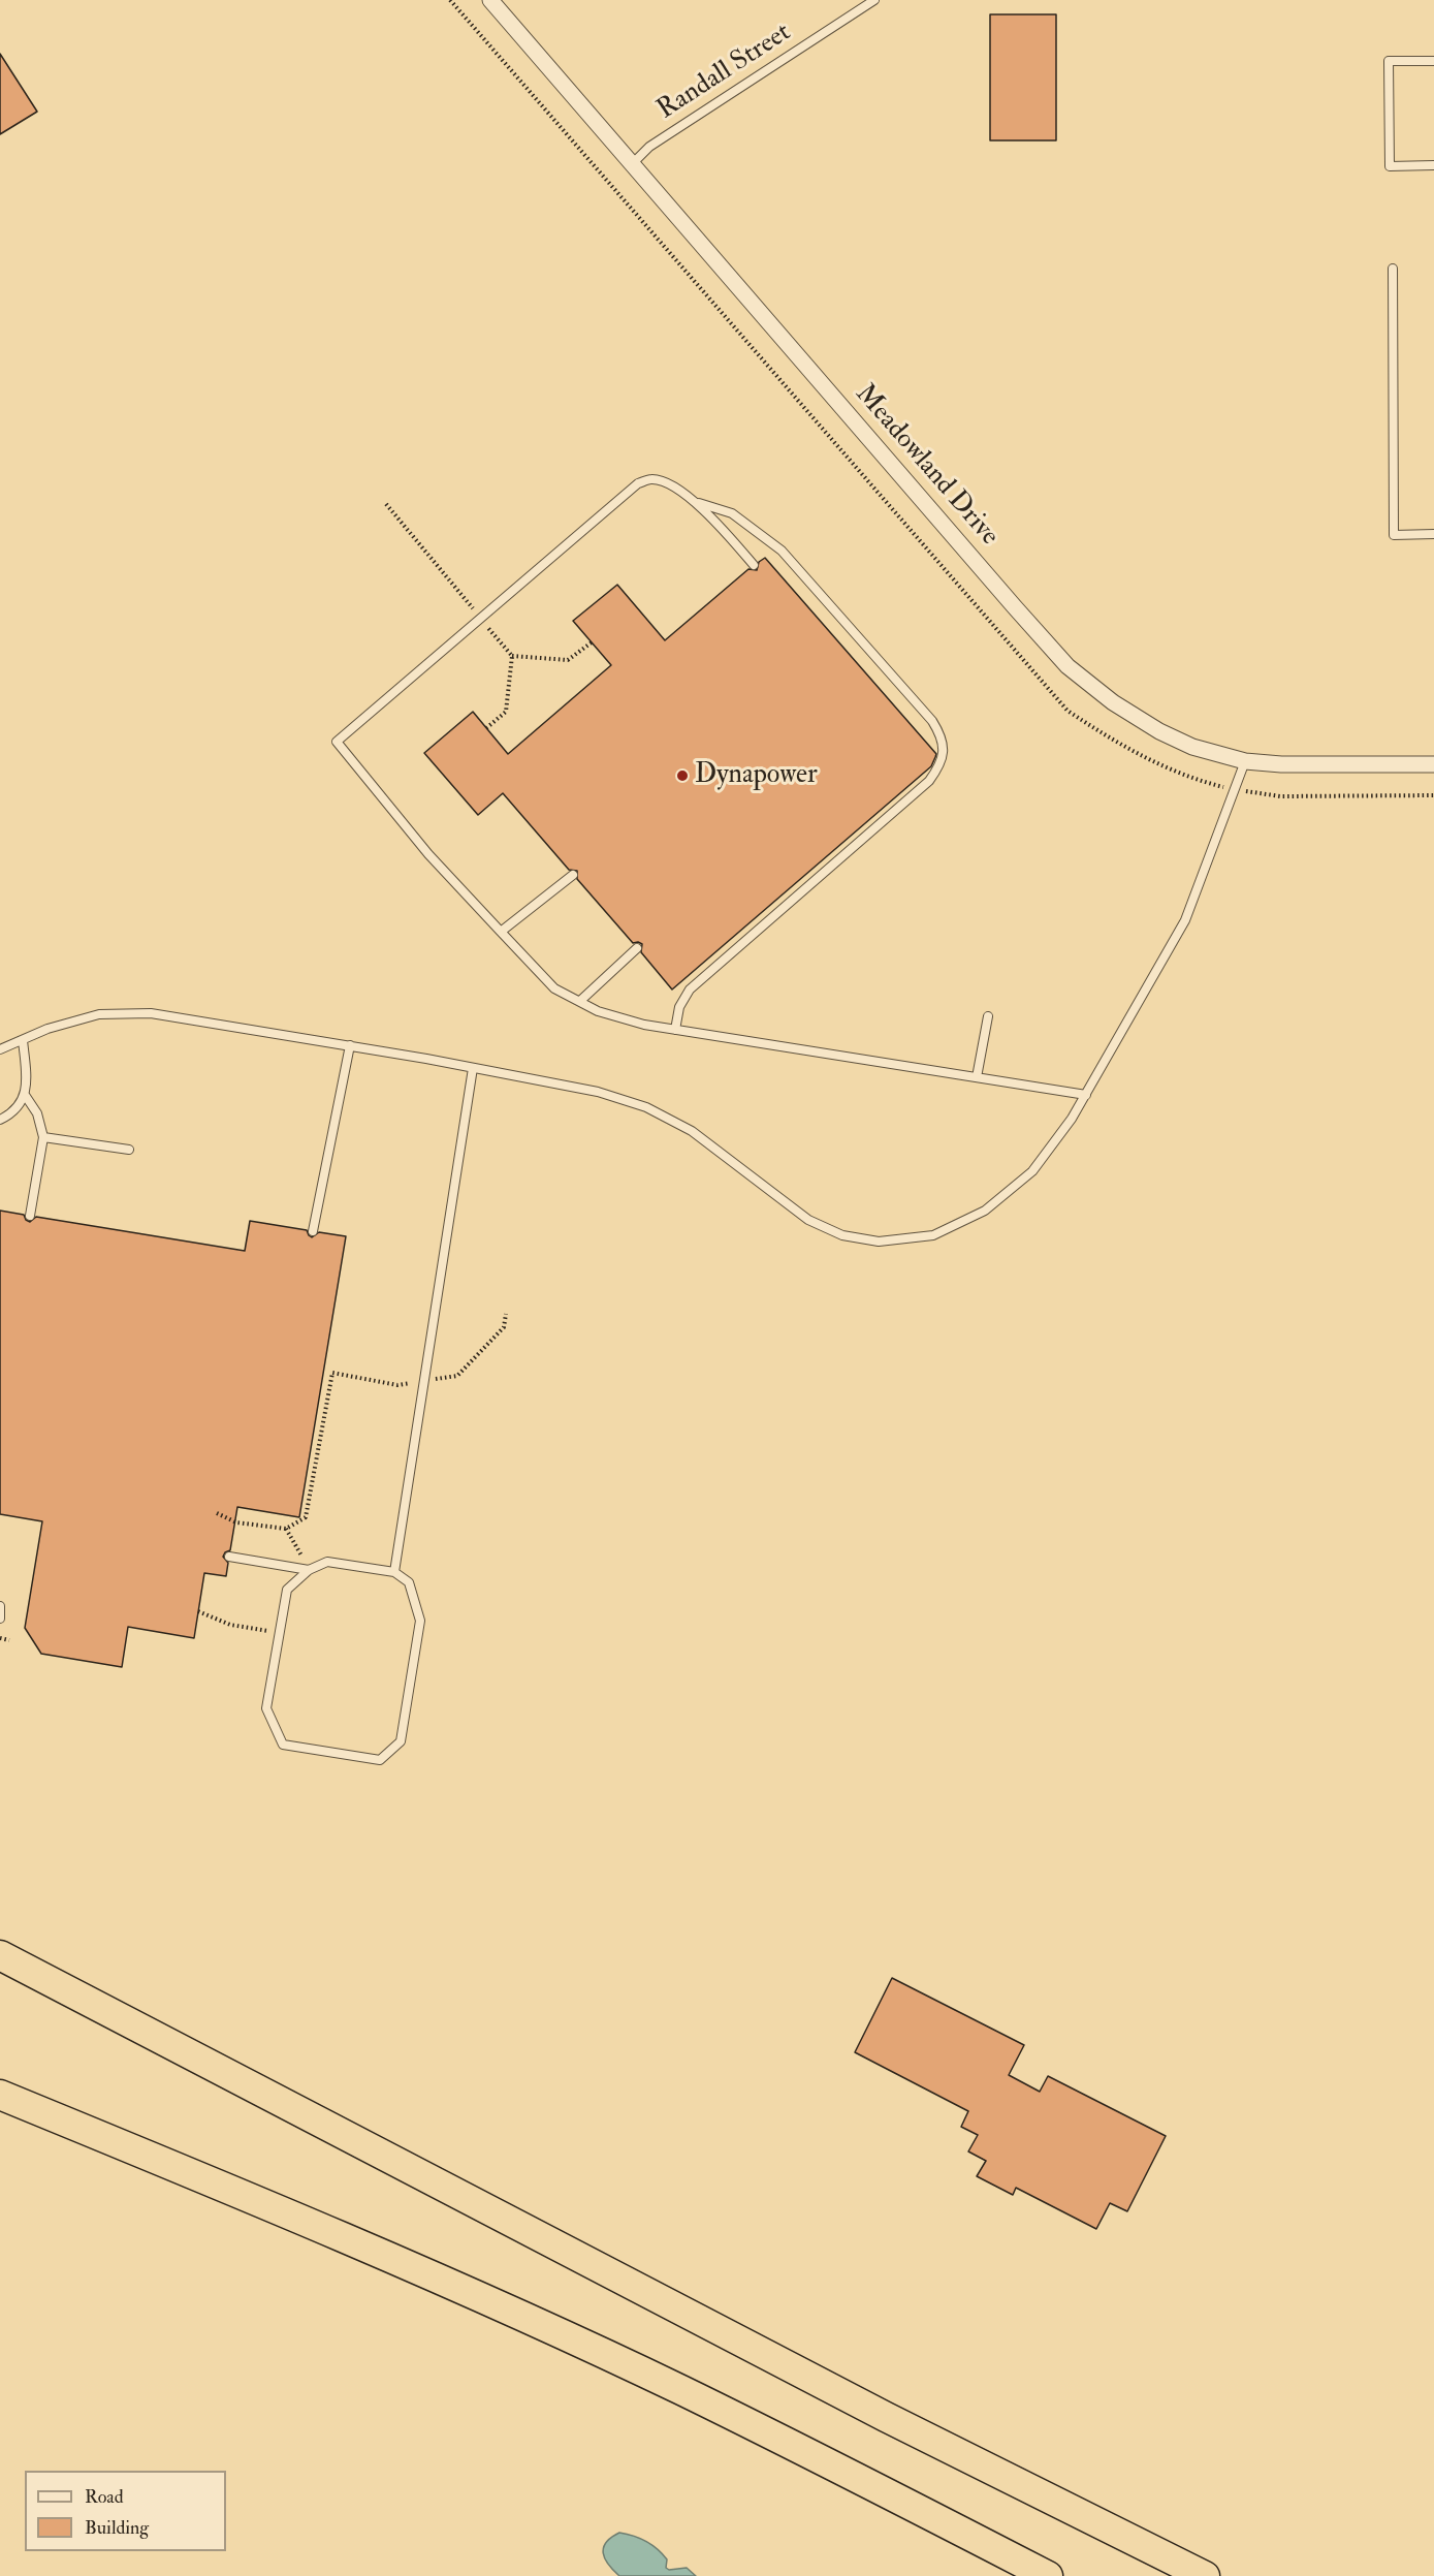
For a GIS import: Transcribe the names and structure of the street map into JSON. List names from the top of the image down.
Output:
{
  "streets": {
    "street": ["Meadowland Drive"],
    "lane": ["Randall Street"]
  },
  "crossings": [
    ["Randall Street", "Meadowland Drive"]
  ],
  "places": ["Dynapower"],
  "legend": ["Road", "Building"]
}
